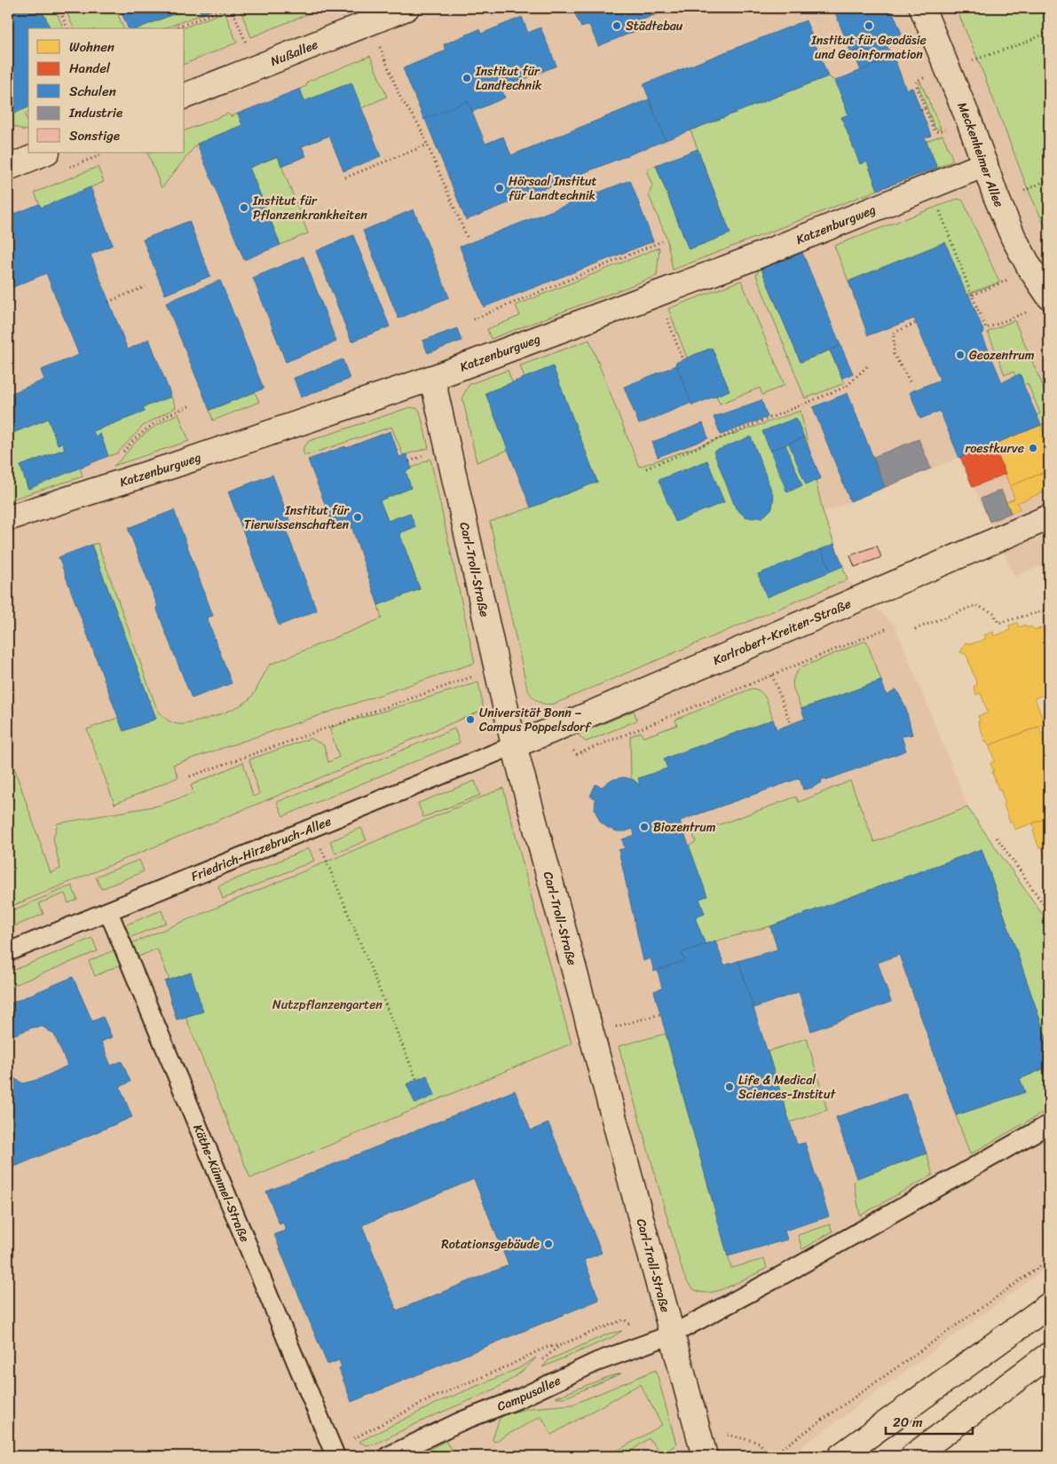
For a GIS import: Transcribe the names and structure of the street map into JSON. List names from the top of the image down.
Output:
{
  "streets": {
    "main road": [
      "Nußallee",
      "Meckenheimer Allee",
      "Katzenburgweg",
      "Carl-Troll-Straße",
      "Karlrobert-Kreiten-Straße"
    ],
    "lane": ["Friedrich-Hirzebruch-Allee", "Käthe-Kümmel-Straße", "Campusallee"]
  },
  "crossings": [
    ["Meckenheimer Allee", "Katzenburgweg"],
    ["Katzenburgweg", "Carl-Troll-Straße"],
    ["Carl-Troll-Straße", "Karlrobert-Kreiten-Straße"],
    ["Carl-Troll-Straße", "Friedrich-Hirzebruch-Allee"],
    ["Carl-Troll-Straße", "Campusallee"],
    ["Karlrobert-Kreiten-Straße", "Friedrich-Hirzebruch-Allee"],
    ["Friedrich-Hirzebruch-Allee", "Käthe-Kümmel-Straße"]
  ],
  "parks": ["Nutzpflanzengarten"],
  "places": [
    "Städtebau",
    "Institut für Geodäsie und Geoinformation",
    "Institut für Landtechnik",
    "Hörsaal Institut für Landtechnik",
    "Institut für Pflanzenkrankheiten",
    "Geozentrum",
    "roestkurve",
    "Institut für Tierwissenschaften",
    "Universität Bonn – Campus Poppelsdorf",
    "Biozentrum",
    "Life & Medical Sciences-Institut",
    "Rotationsgebäude"
  ],
  "legend": [
    "Wohnen",
    "Handel",
    "Schulen",
    "Industrie",
    "Sonstige"
  ],
  "scale_bar": "20 m"
}
